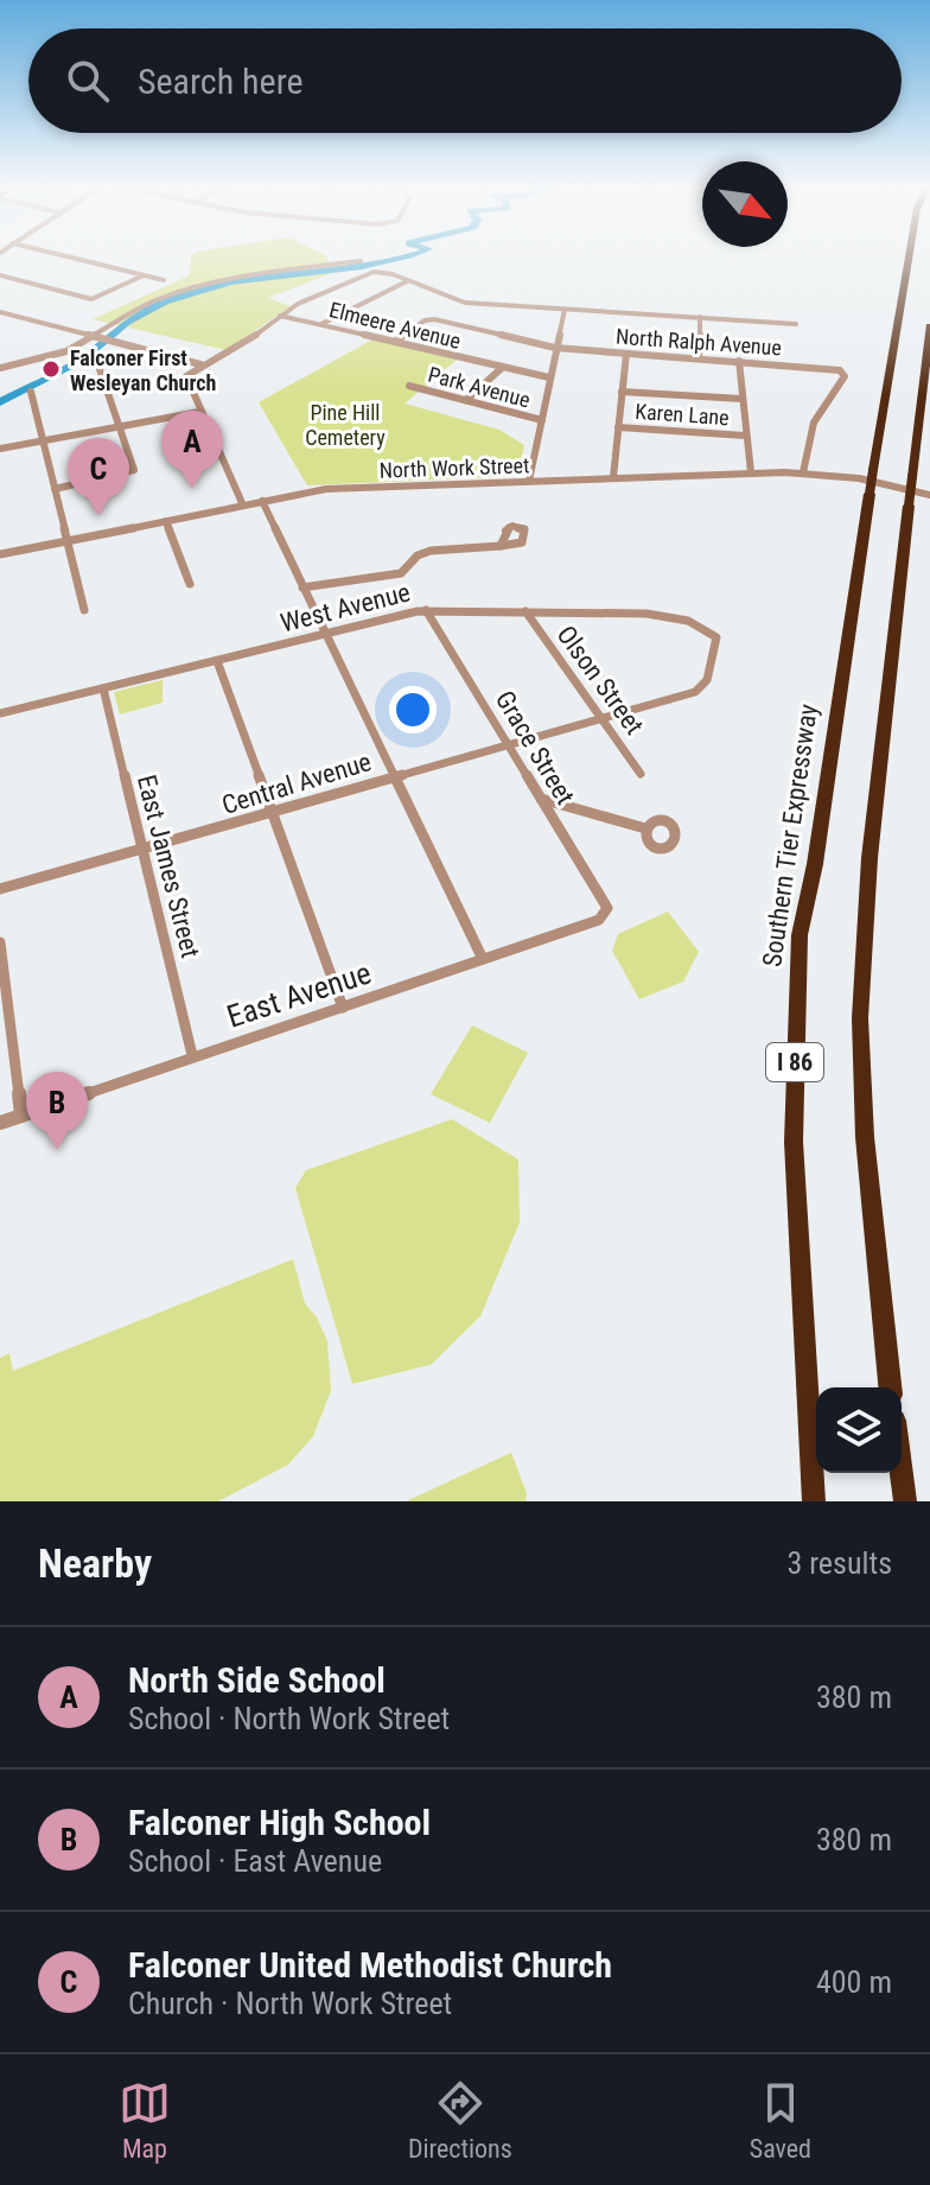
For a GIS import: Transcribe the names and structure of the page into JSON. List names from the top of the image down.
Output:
{
  "streets": {
    "highway": ["Southern Tier Expressway", "I 86"],
    "street": [
      "Elmeere Avenue",
      "North Ralph Avenue",
      "Park Avenue",
      "Karen Lane",
      "North Work Street",
      "West Avenue",
      "Olson Street",
      "Grace Street",
      "Central Avenue",
      "East James Street",
      "East Avenue"
    ]
  },
  "crossings": [
    ["Elmeere Avenue", "North Ralph Avenue"],
    ["North Ralph Avenue", "North Work Street"],
    ["West Avenue", "Olson Street"],
    ["West Avenue", "Grace Street"],
    ["West Avenue", "Central Avenue"],
    ["West Avenue", "East James Street"],
    ["Olson Street", "Central Avenue"],
    ["Grace Street", "Central Avenue"],
    ["Grace Street", "East Avenue"],
    ["Central Avenue", "East James Street"],
    ["East James Street", "East Avenue"]
  ],
  "parks": ["Pine Hill Cemetery"],
  "places": ["Falconer First Wesleyan Church"],
  "north": "bottom right",
  "page": {
    "search": "Search here",
    "pins": ["A", "C", "B"],
    "heading": ["Nearby", "3 results"],
    "list": [
      {
        "mark": "A",
        "name": "North Side School",
        "note": "School · North Work Street",
        "value": "380 m"
      },
      {
        "mark": "B",
        "name": "Falconer High School",
        "note": "School · East Avenue",
        "value": "380 m"
      },
      {
        "mark": "C",
        "name": "Falconer United Methodist Church",
        "note": "Church · North Work Street",
        "value": "400 m"
      }
    ],
    "nav": ["Map", "Directions", "Saved"]
  }
}
